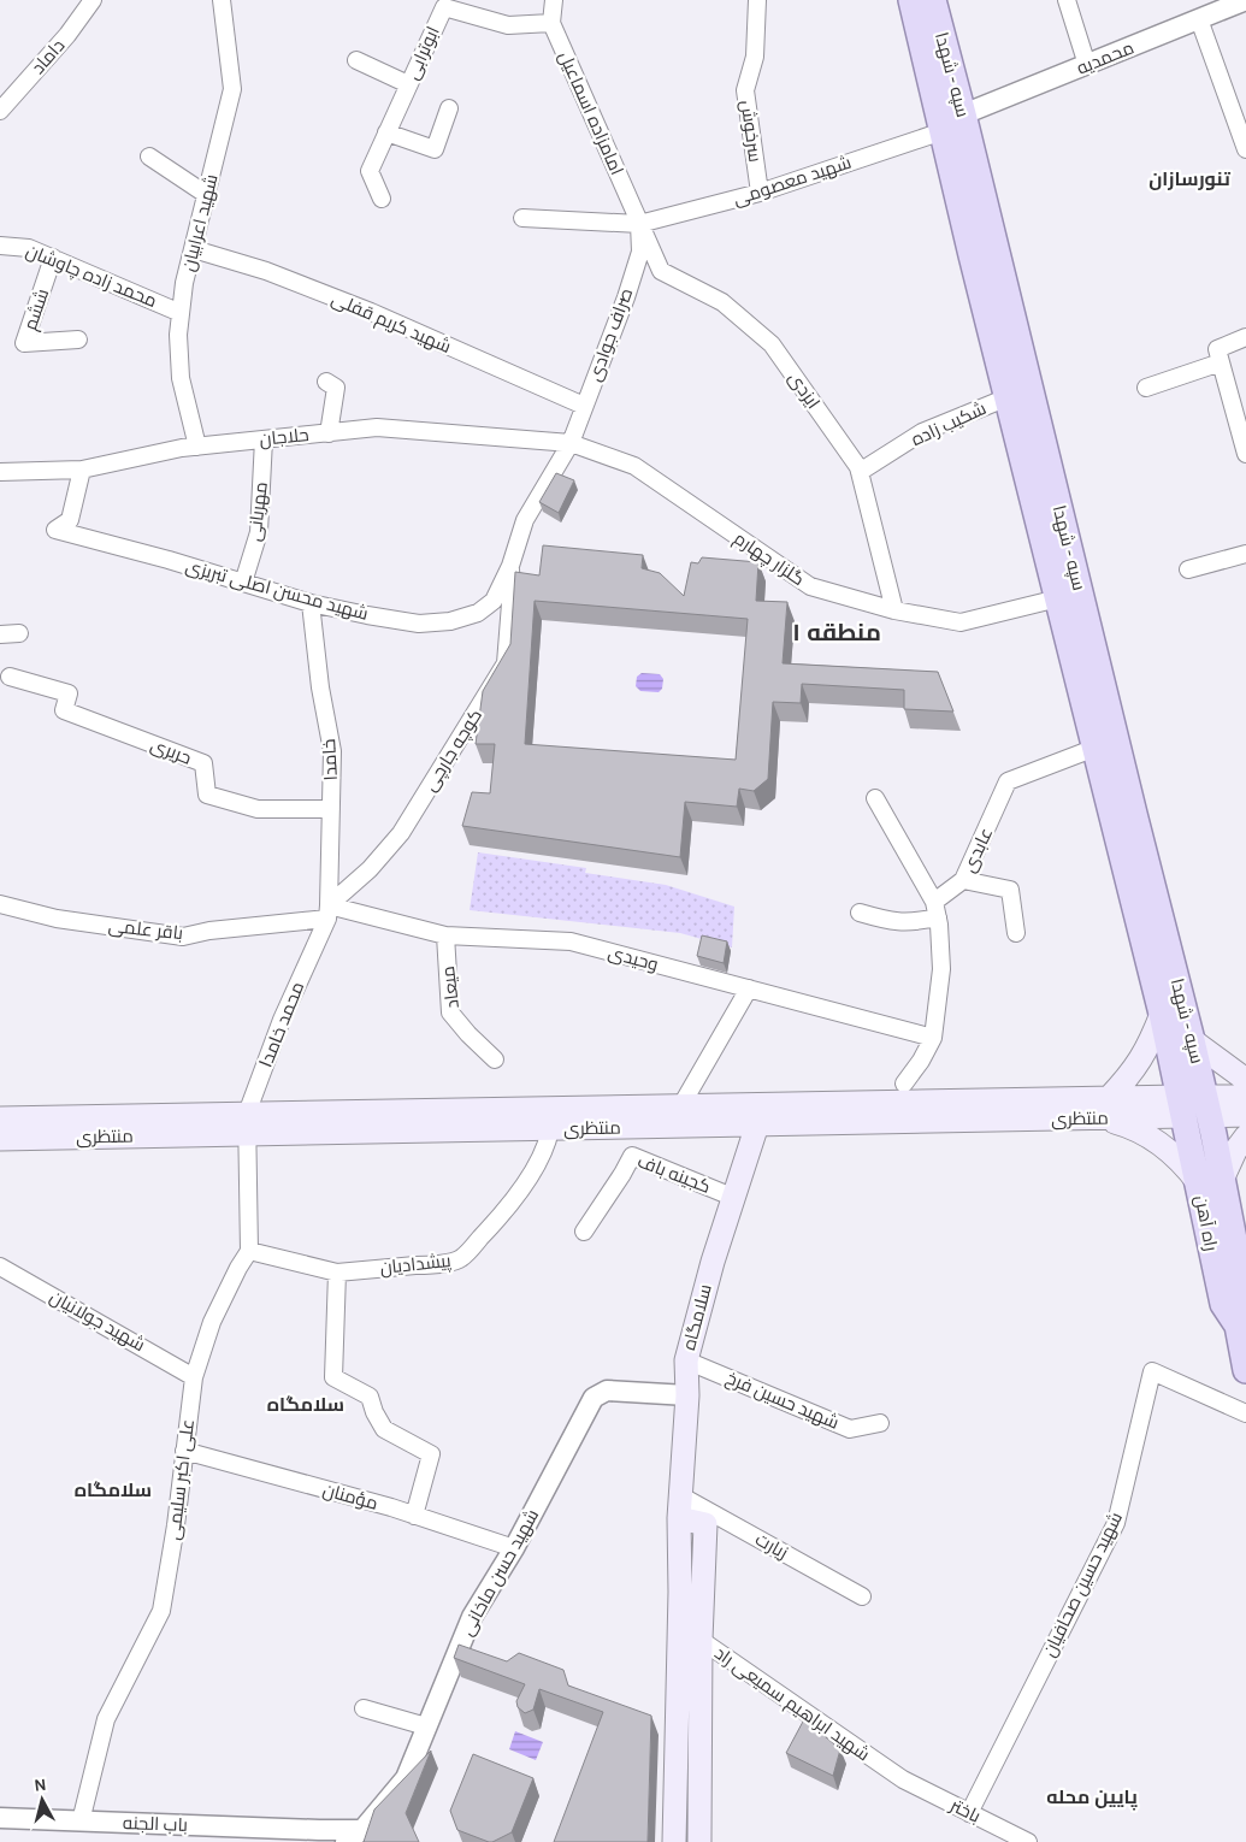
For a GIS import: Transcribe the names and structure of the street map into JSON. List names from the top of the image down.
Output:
{
  "streets": {
    "main road": [
      "سپه - شهدا",
      "منتظری",
      "راه آهن",
      "سلامگاه"
    ],
    "street": [
      "ابوترابی",
      "داماد",
      "محمدیه",
      "امامزاده اسماعیل",
      "سرخوش",
      "شهید معصومی",
      "شهید اعرابیان",
      "محمد زاده چاوشان",
      "ششم",
      "شهید کریم قفلی",
      "صراف جوادی",
      "ایزدی",
      "شکیب زاده",
      "حلاجان",
      "مهربانی",
      "گلزار چهارم",
      "شهید محسن اصلی تبریزی",
      "کوچه جارچی",
      "حریری",
      "خامدا",
      "عابدی",
      "باقر علمی",
      "وحیدی",
      "میعاد",
      "محمد خامدا",
      "کجینه باف",
      "پیشدادیان",
      "شهید جولانیان",
      "شهید حسین فرخ",
      "علی اکبر سلیمی",
      "مؤمنان",
      "زیارت",
      "شهید حسن ماخانی",
      "شهید حسین صحافیان",
      "شهید ابراهیم سمیعی راد",
      "باختر",
      "باب الجنه"
    ]
  },
  "crossings": [
    ["ابوترابی", "امامزاده اسماعیل"],
    ["محمدیه", "سپه - شهدا"],
    ["سپه - شهدا", "شهید معصومی"],
    ["سپه - شهدا", "شکیب زاده"],
    ["سپه - شهدا", "گلزار چهارم"],
    ["سپه - شهدا", "عابدی"],
    ["سپه - شهدا", "منتظری"],
    ["سپه - شهدا", "راه آهن"],
    ["امامزاده اسماعیل", "شهید معصومی"],
    ["امامزاده اسماعیل", "صراف جوادی"],
    ["امامزاده اسماعیل", "ایزدی"],
    ["سرخوش", "شهید معصومی"],
    ["شهید معصومی", "صراف جوادی"],
    ["شهید معصومی", "ایزدی"],
    ["شهید اعرابیان", "محمد زاده چاوشان"],
    ["شهید اعرابیان", "شهید کریم قفلی"],
    ["شهید اعرابیان", "حلاجان"],
    ["محمد زاده چاوشان", "ششم"],
    ["شهید کریم قفلی", "صراف جوادی"],
    ["صراف جوادی", "ایزدی"],
    ["صراف جوادی", "حلاجان"],
    ["صراف جوادی", "گلزار چهارم"],
    ["صراف جوادی", "شهید محسن اصلی تبریزی"],
    ["صراف جوادی", "کوچه جارچی"],
    ["ایزدی", "شکیب زاده"],
    ["ایزدی", "گلزار چهارم"],
    ["حلاجان", "مهربانی"],
    ["حلاجان", "گلزار چهارم"],
    ["حلاجان", "شهید محسن اصلی تبریزی"],
    ["مهربانی", "شهید محسن اصلی تبریزی"],
    ["شهید محسن اصلی تبریزی", "کوچه جارچی"],
    ["شهید محسن اصلی تبریزی", "خامدا"],
    ["کوچه جارچی", "خامدا"],
    ["کوچه جارچی", "باقر علمی"],
    ["کوچه جارچی", "وحیدی"],
    ["کوچه جارچی", "محمد خامدا"],
    ["حریری", "خامدا"],
    ["خامدا", "باقر علمی"],
    ["خامدا", "وحیدی"],
    ["خامدا", "محمد خامدا"],
    ["باقر علمی", "وحیدی"],
    ["باقر علمی", "محمد خامدا"],
    ["وحیدی", "میعاد"],
    ["وحیدی", "محمد خامدا"],
    ["محمد خامدا", "منتظری"],
    ["منتظری", "راه آهن"],
    ["منتظری", "پیشدادیان"],
    ["منتظری", "سلامگاه"],
    ["کجینه باف", "سلامگاه"],
    ["پیشدادیان", "علی اکبر سلیمی"],
    ["سلامگاه", "شهید حسین فرخ"],
    ["سلامگاه", "زیارت"],
    ["سلامگاه", "شهید حسن ماخانی"],
    ["سلامگاه", "شهید ابراهیم سمیعی راد"],
    ["شهید جولانیان", "علی اکبر سلیمی"],
    ["علی اکبر سلیمی", "مؤمنان"],
    ["علی اکبر سلیمی", "باب الجنه"],
    ["مؤمنان", "شهید حسن ماخانی"],
    ["شهید حسن ماخانی", "باب الجنه"],
    ["شهید حسین صحافیان", "باختر"],
    ["شهید ابراهیم سمیعی راد", "باختر"]
  ],
  "districts": [
    "تنورسازان",
    "منطقه ۱",
    "سلامگاه",
    "سلامگاه",
    "پایین محله"
  ],
  "north": "top"
}
